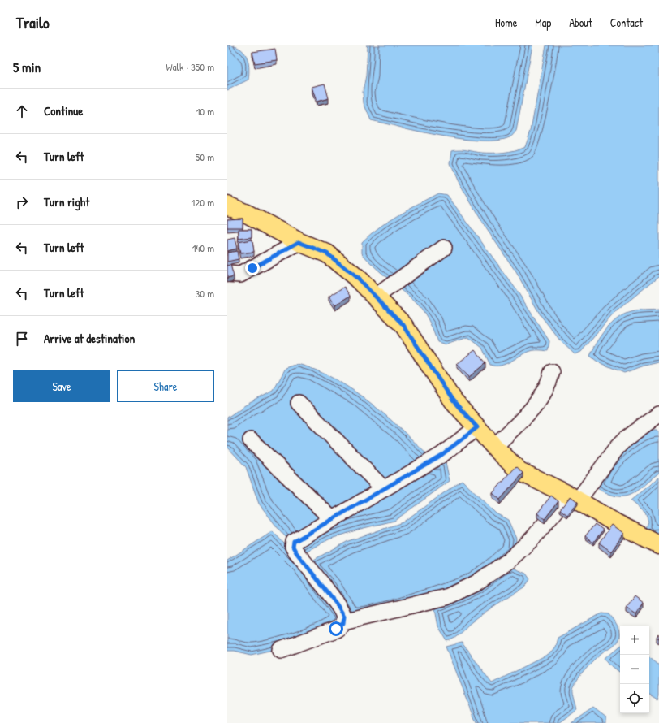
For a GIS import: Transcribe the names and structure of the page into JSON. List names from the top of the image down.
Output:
{
  "page": {
    "header": "Trailo",
    "nav": [
      "Home",
      "Map",
      "About",
      "Contact"
    ],
    "heading": ["5 min", "Walk · 350 m"],
    "list": [
      ["Continue", "10 m"],
      ["Turn left", "50 m"],
      ["Turn right", "120 m"],
      ["Turn left", "140 m"],
      ["Turn left", "30 m"],
      "Arrive at destination"
    ],
    "buttons": ["Save", "Share"],
    "map_buttons": ["+", "−"]
  }
}
